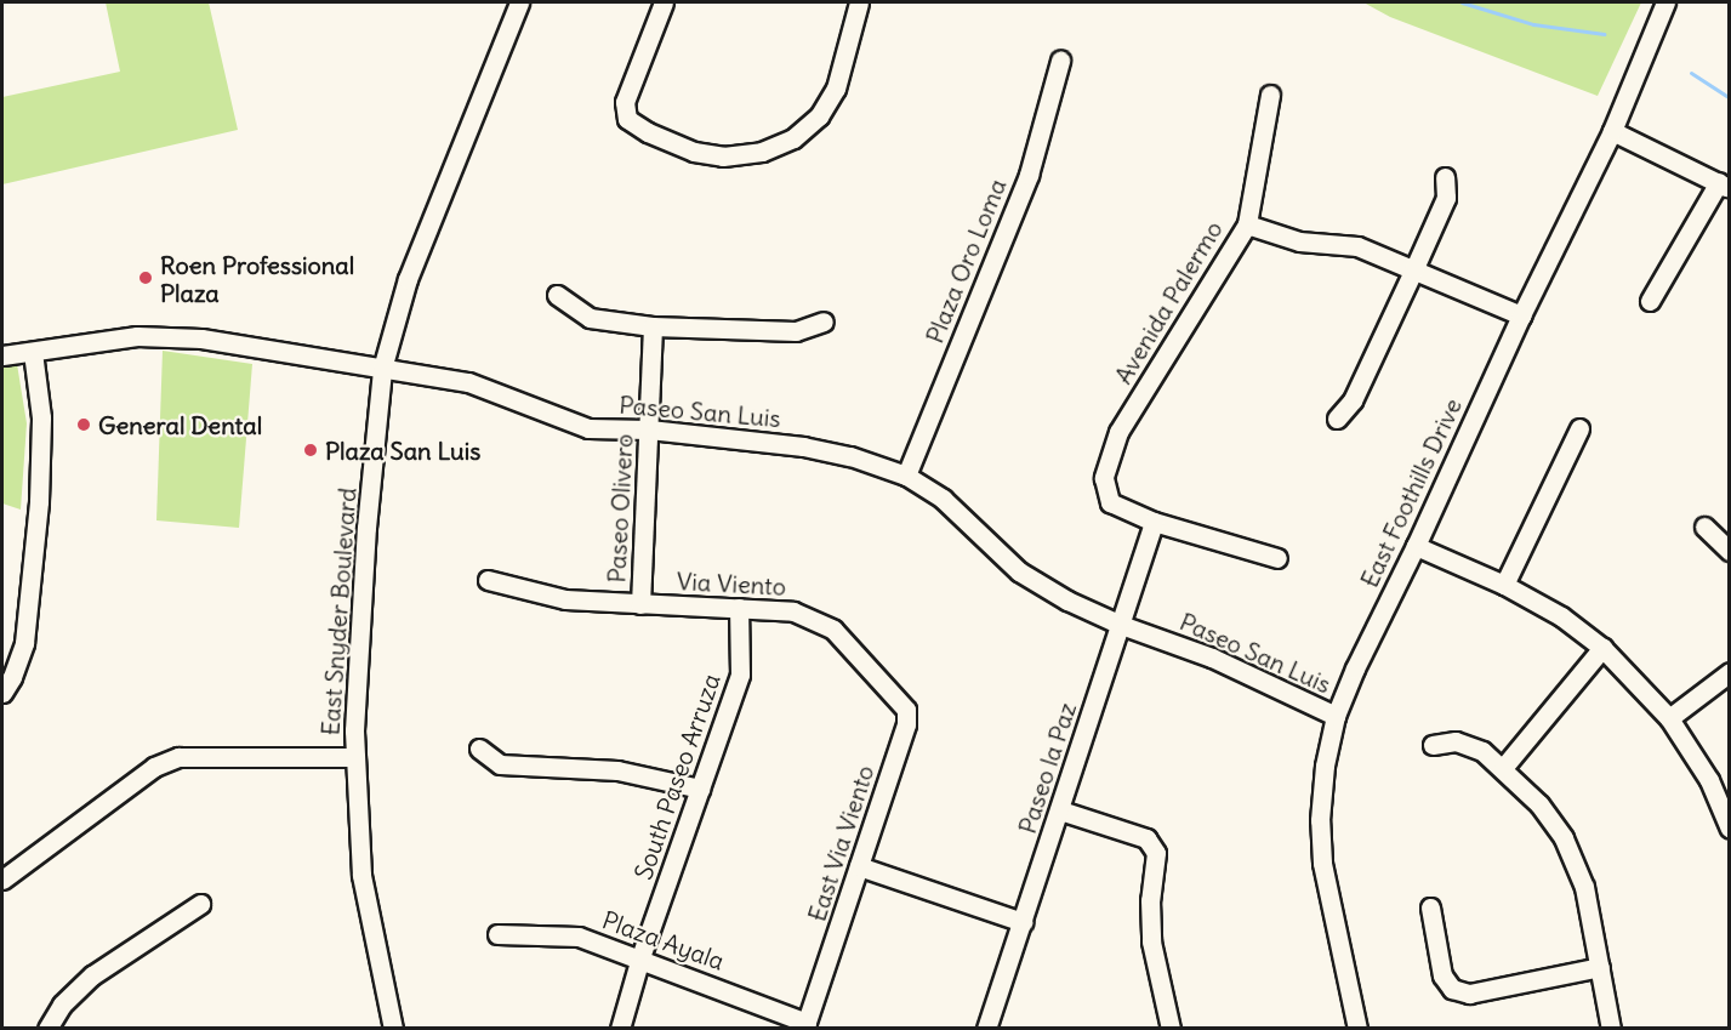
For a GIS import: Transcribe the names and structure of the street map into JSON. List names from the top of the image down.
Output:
{
  "streets": {
    "street": [
      "Plaza Oro Loma",
      "Avenida Palermo",
      "Paseo San Luis",
      "East Foothills Drive",
      "Paseo Olivero",
      "Via Viento",
      "East Snyder Boulevard",
      "Paseo la Paz",
      "South Paseo Arruza",
      "East Via Viento",
      "Plaza Ayala"
    ]
  },
  "crossings": [
    ["Plaza Oro Loma", "Paseo San Luis"],
    ["Avenida Palermo", "Paseo la Paz"],
    ["Paseo San Luis", "East Foothills Drive"],
    ["Paseo San Luis", "Paseo Olivero"],
    ["Paseo San Luis", "East Snyder Boulevard"],
    ["Paseo San Luis", "Paseo la Paz"],
    ["Paseo Olivero", "Via Viento"],
    ["Via Viento", "South Paseo Arruza"],
    ["Via Viento", "East Via Viento"],
    ["South Paseo Arruza", "Plaza Ayala"],
    ["East Via Viento", "Plaza Ayala"]
  ],
  "places": ["Roen Professional Plaza", "General Dental", "Plaza San Luis"]
}
